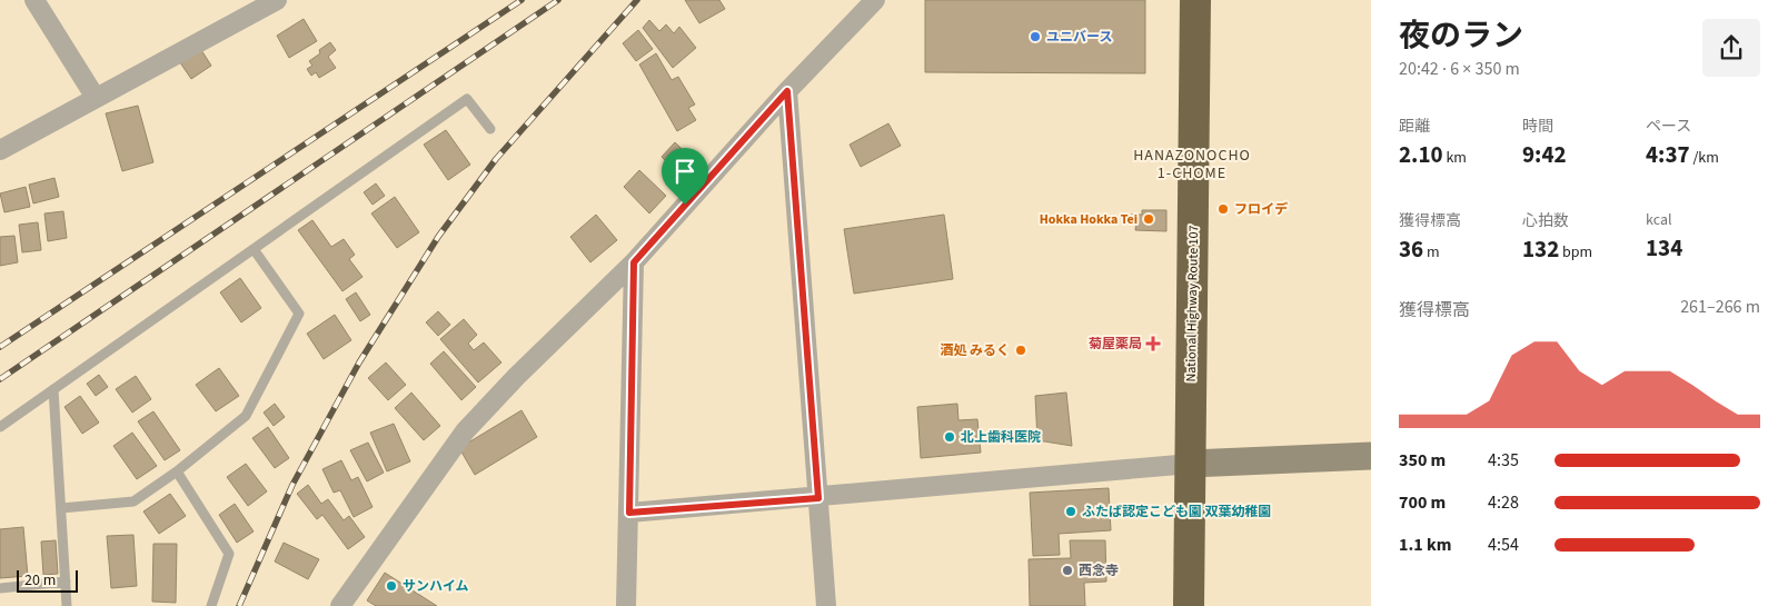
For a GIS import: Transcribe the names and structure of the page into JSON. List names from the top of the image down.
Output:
{
  "streets": {
    "highway": ["National Highway Route 107"]
  },
  "districts": ["HANAZONOCHO 1-CHOME"],
  "places": {
    "other": [
      "ユニバース",
      "フロイデ",
      "Hokka Hokka Tei",
      "酒処 みるく",
      "北上歯科医院",
      "ふたば認定こども園 双葉幼稚園",
      "西念寺",
      "サンハイム"
    ],
    "health": ["菊屋薬局"]
  },
  "scale_bar": "20 m",
  "page": {
    "heading": ["夜のラン", "20:42 · 6 × 350 m"],
    "stats": [
      ["距離", "2.10 km"],
      ["時間", "9:42"],
      ["ペース", "4:37 /km"],
      ["獲得標高", "36 m"],
      ["心拍数", "132 bpm"],
      ["kcal", "134"]
    ],
    "chart": ["獲得標高", "261–266 m"],
    "list": [
      {
        "name": "350 m",
        "note": "4:35"
      },
      {
        "name": "700 m",
        "note": "4:28"
      },
      {
        "name": "1.1 km",
        "note": "4:54"
      }
    ],
    "scale": "20 m"
  }
}
